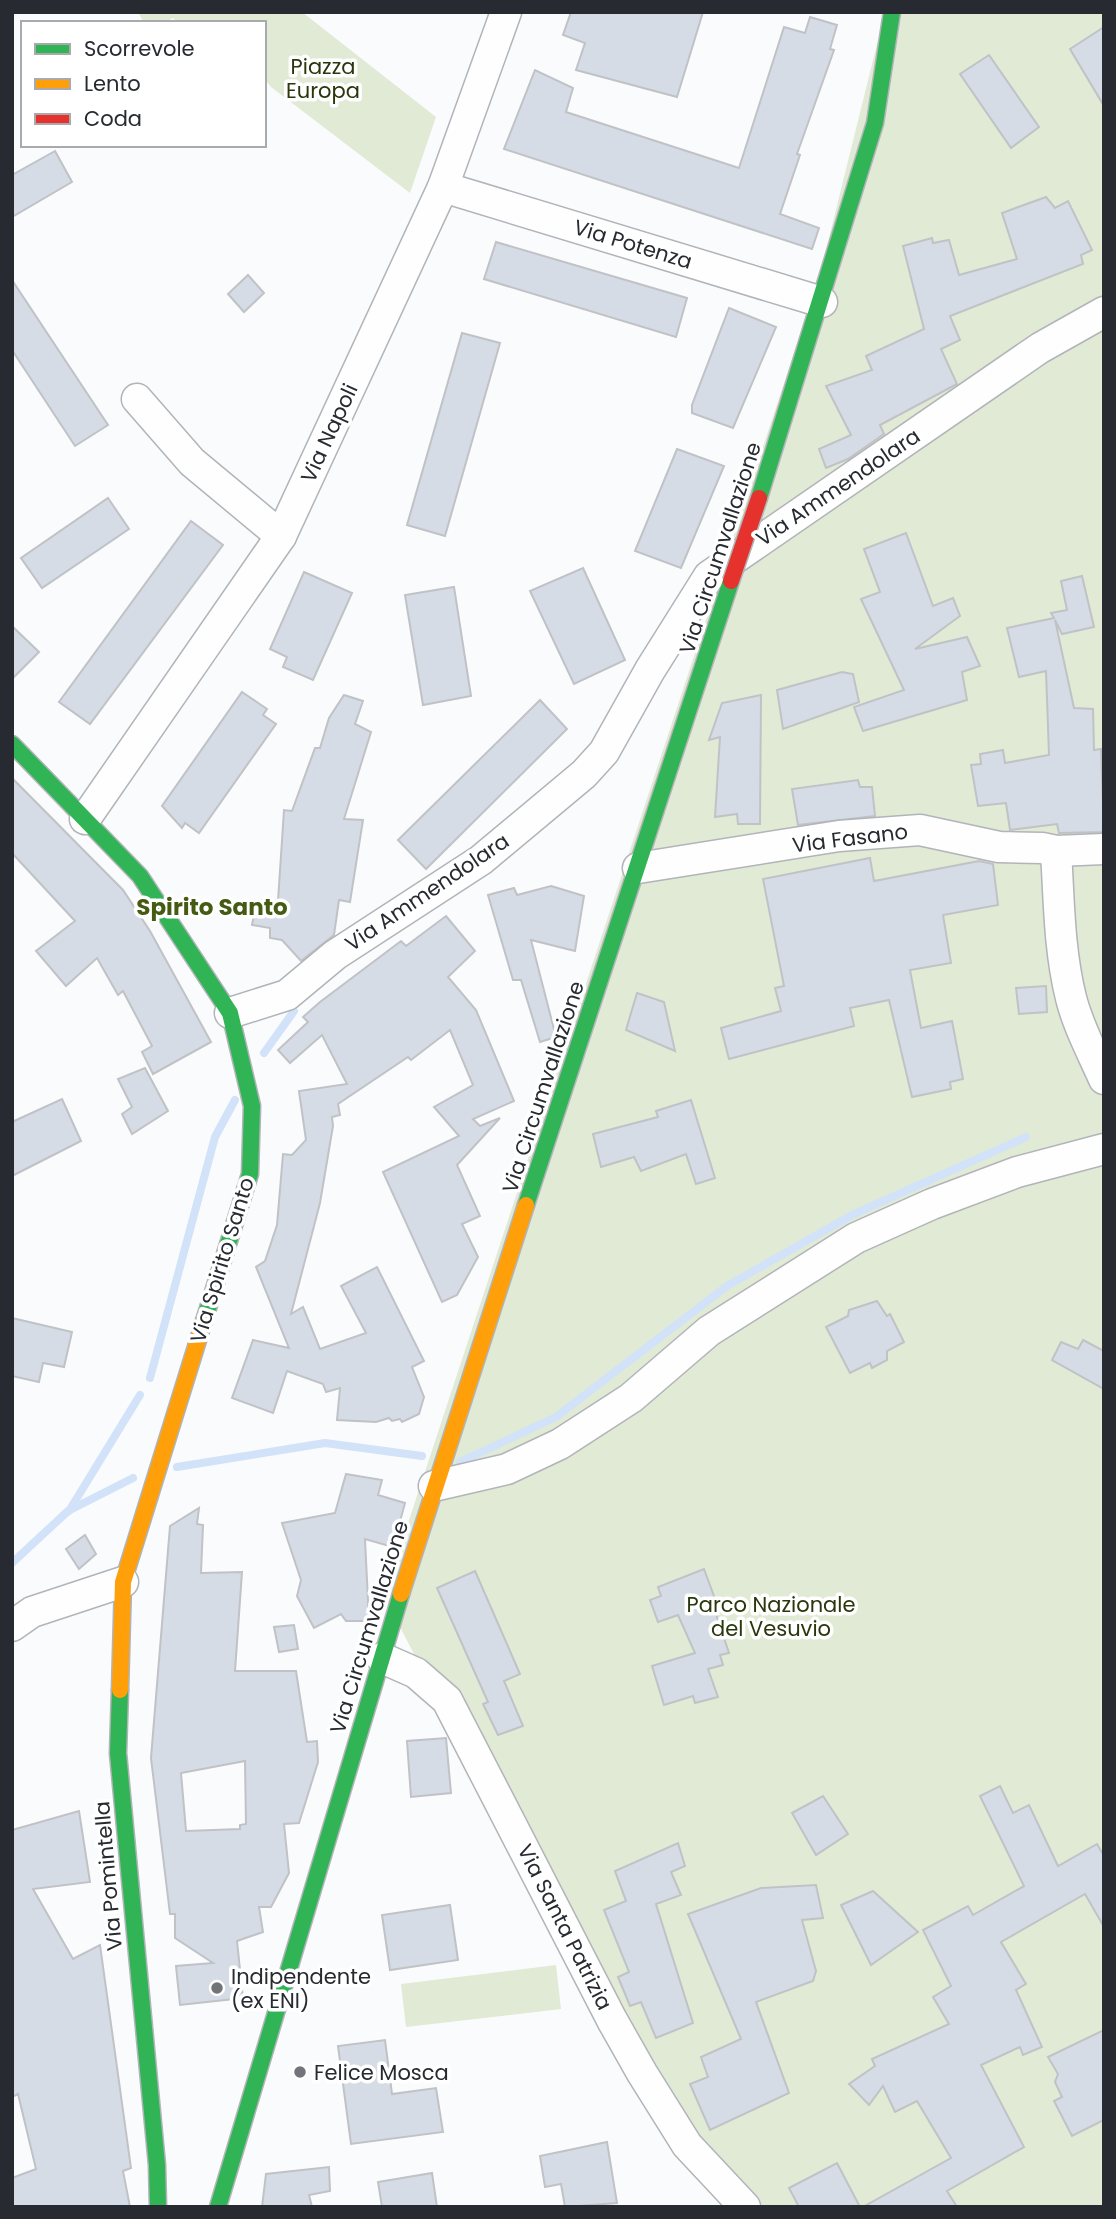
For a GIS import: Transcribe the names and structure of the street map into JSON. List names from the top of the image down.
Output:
{
  "streets": {
    "main road": ["Via Circumvallazione", "Via Spirito Santo", "Via Pomintella"],
    "street": [
      "Via Potenza",
      "Via Napoli",
      "Via Ammendolara",
      "Via Fasano",
      "Via Santa Patrizia"
    ]
  },
  "crossings": [
    ["Via Potenza", "Via Napoli"],
    ["Via Potenza", "Via Circumvallazione"],
    ["Via Napoli", "Via Spirito Santo"],
    ["Via Ammendolara", "Via Spirito Santo"],
    ["Via Circumvallazione", "Via Fasano"],
    ["Via Circumvallazione", "Via Santa Patrizia"],
    ["Via Spirito Santo", "Via Pomintella"]
  ],
  "districts": ["Spirito Santo"],
  "parks": ["Piazza Europa", "Parco Nazionale del Vesuvio"],
  "places": ["Indipendente (ex ENI)", "Felice Mosca"],
  "legend": ["Scorrevole", "Lento", "Coda"]
}
